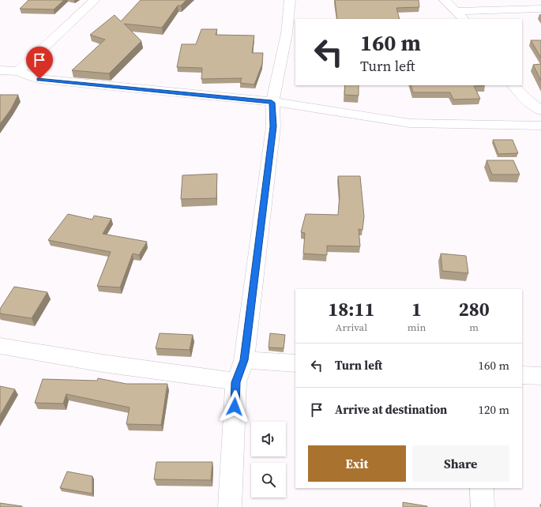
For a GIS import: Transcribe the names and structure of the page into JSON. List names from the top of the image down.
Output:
{
  "page": {
    "turn": ["160 m", "Turn left"],
    "eta": [
      "18:11",
      "Arrival",
      "1",
      "min",
      "280",
      "m"
    ],
    "list": [
      {
        "name": "Turn left",
        "value": "160 m"
      },
      {
        "name": "Arrive at destination",
        "value": "120 m"
      }
    ],
    "buttons": ["Exit", "Share"]
  }
}
